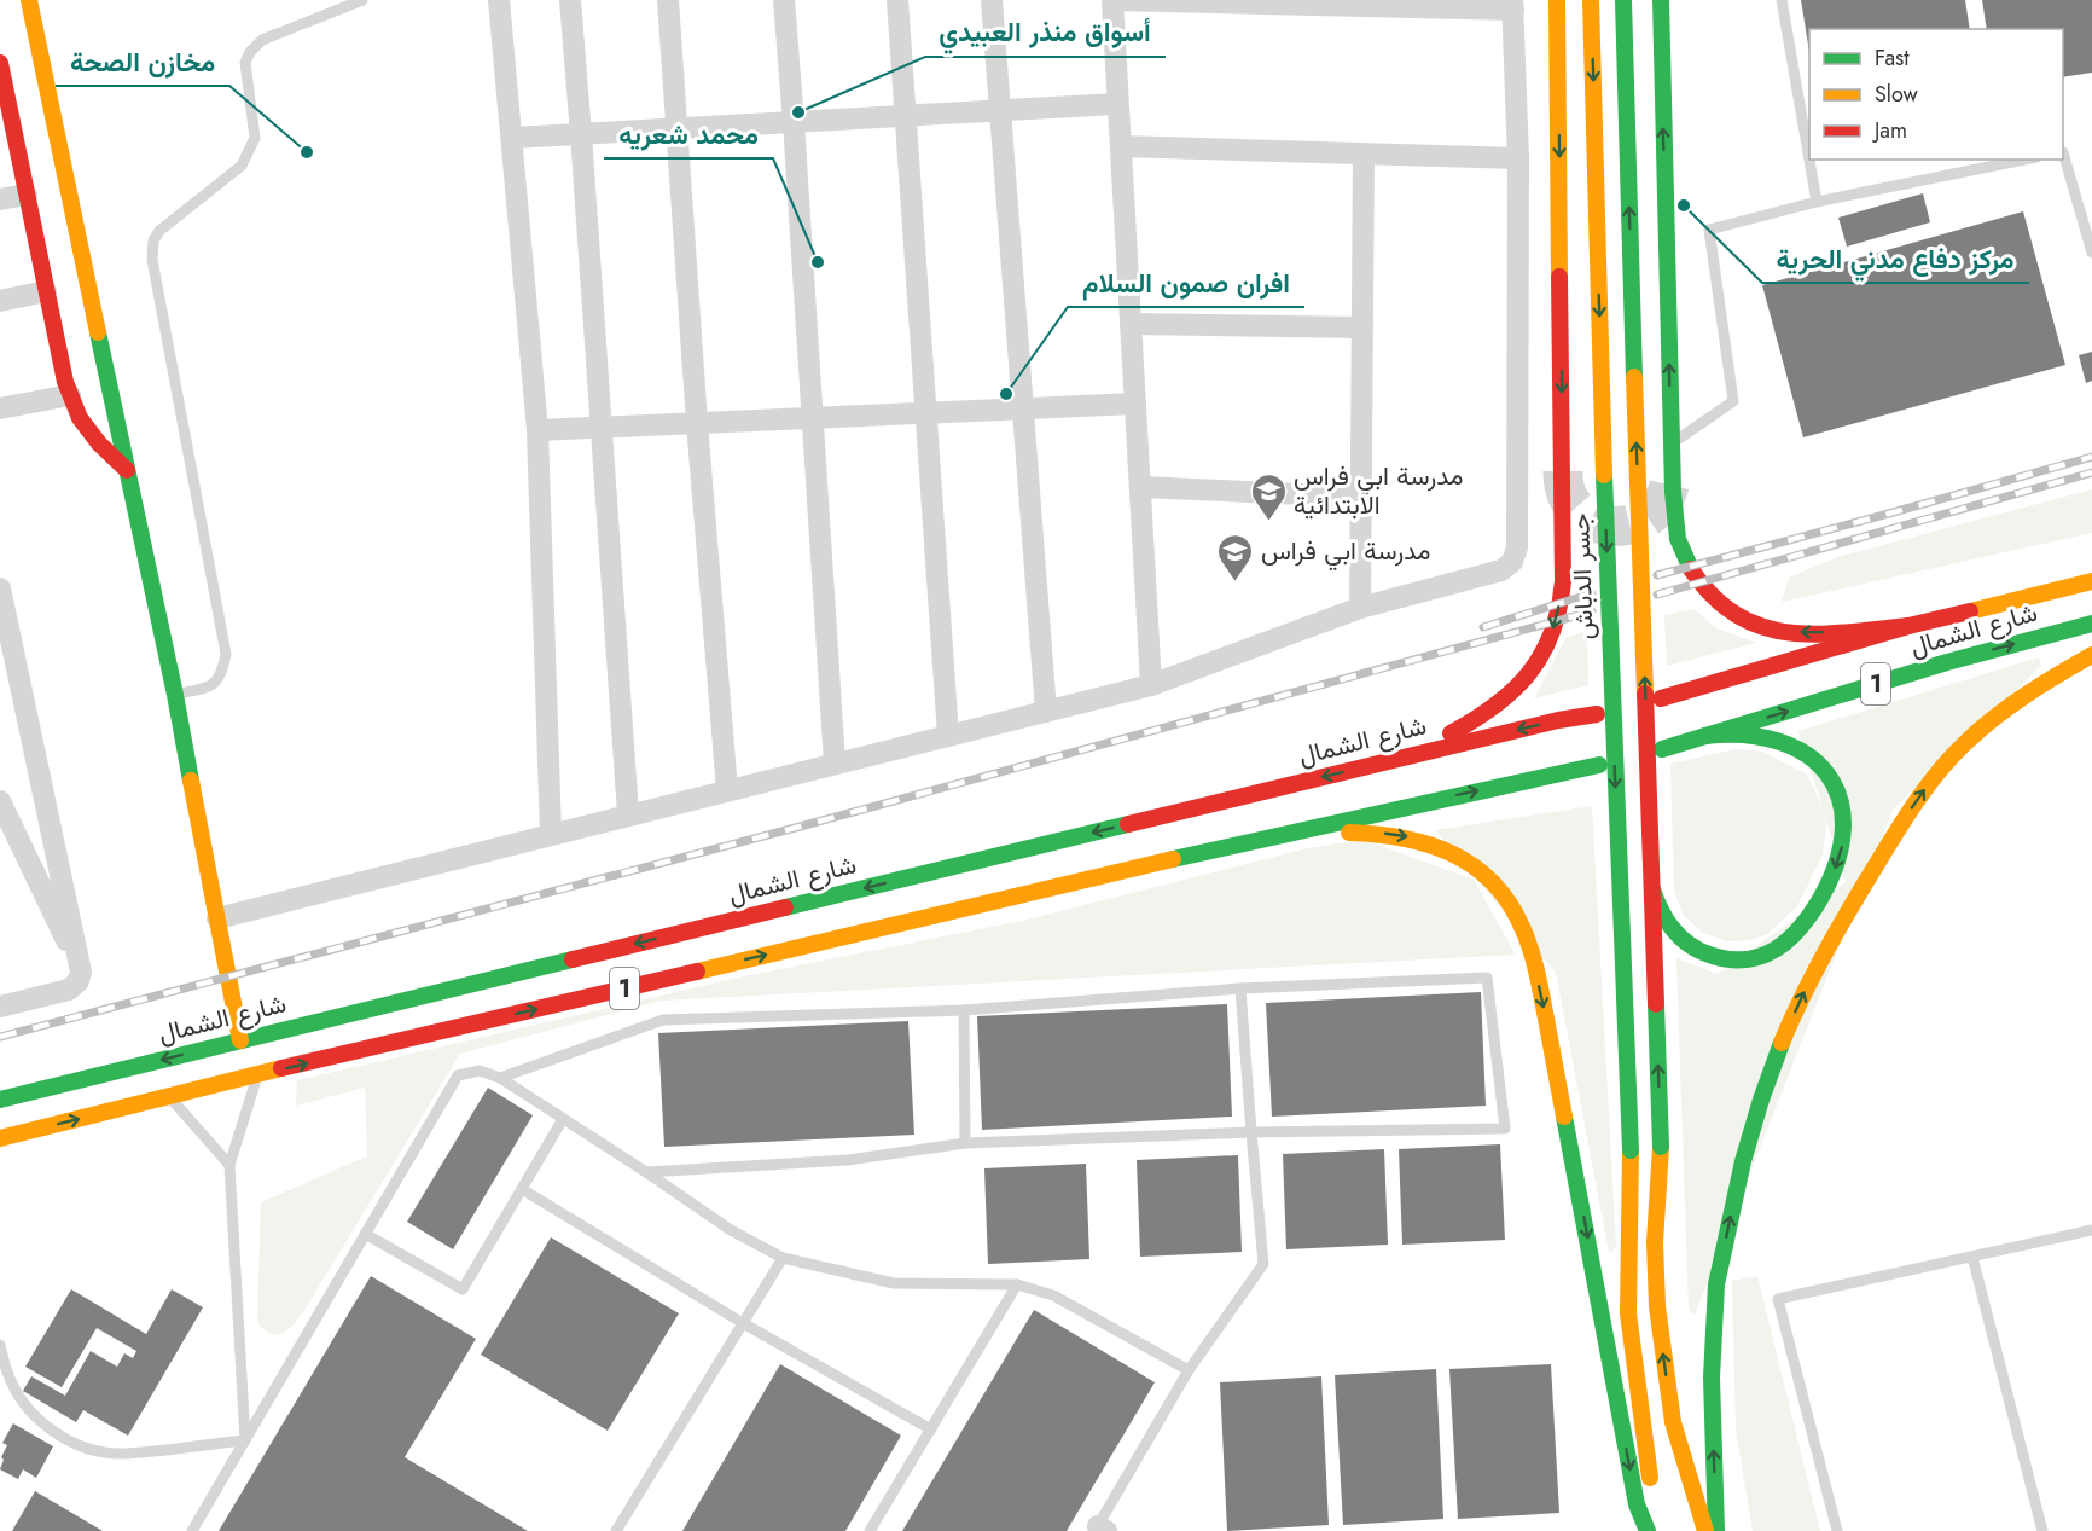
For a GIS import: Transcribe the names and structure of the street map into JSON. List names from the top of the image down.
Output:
{
  "streets": {
    "main road": ["جسر الدباش", "شارع الشمال", "1"]
  },
  "places": {
    "other": [
      "أسواق منذر العبيدي",
      "مخازن الصحة",
      "مركز دفاع مدني الحرية",
      "محمد شعريه",
      "افران صمون السلام"
    ],
    "school or university": ["مدرسة ابي فراس الابتدائية", "مدرسة ابي فراس"]
  },
  "legend": ["Fast", "Slow", "Jam"]
}
